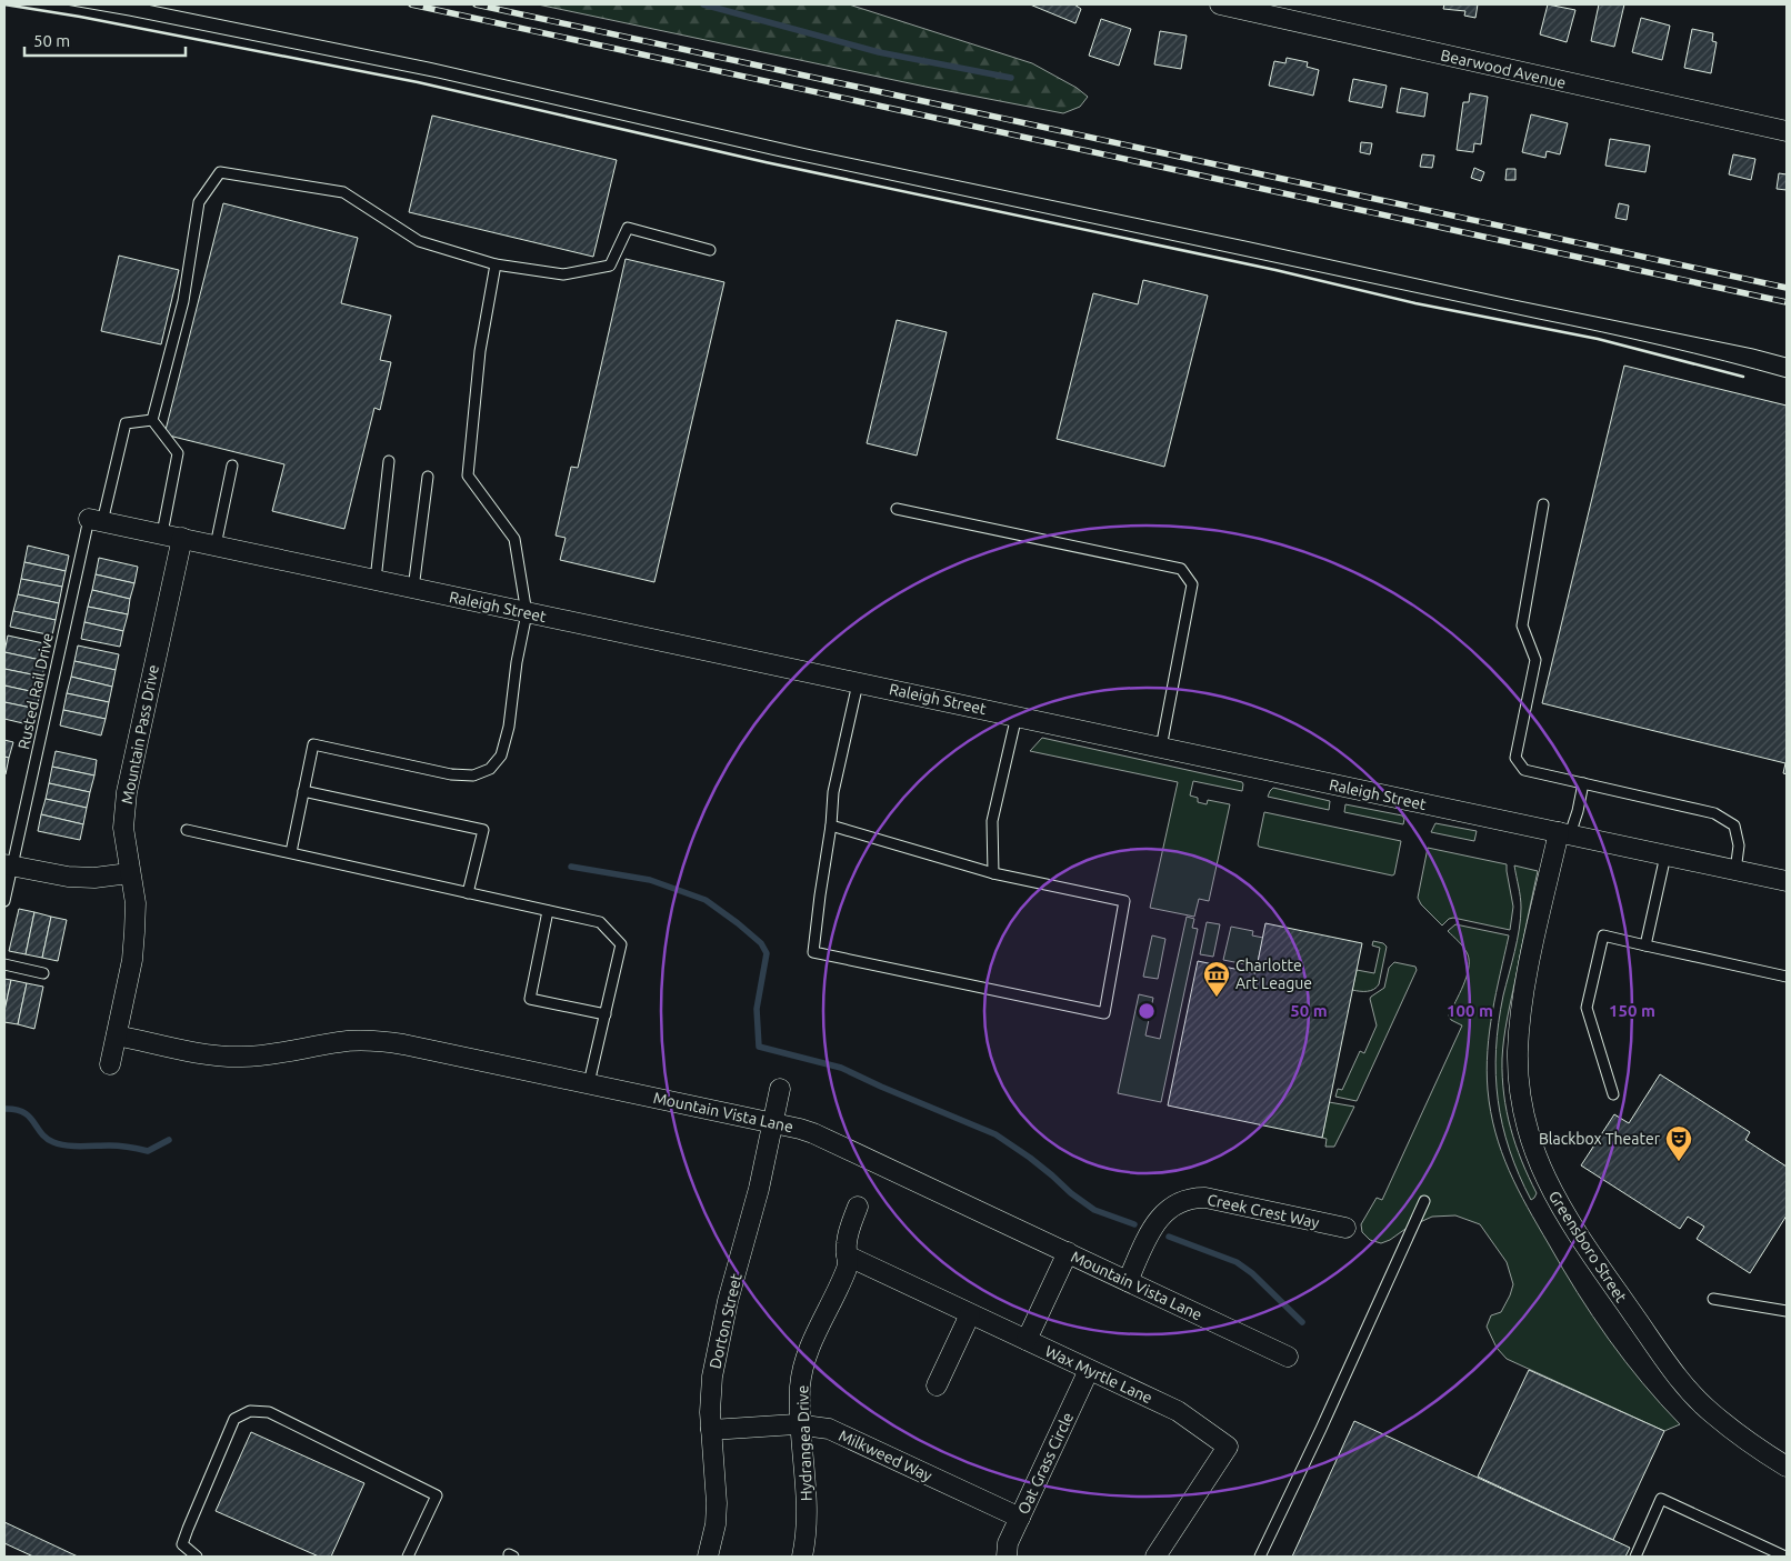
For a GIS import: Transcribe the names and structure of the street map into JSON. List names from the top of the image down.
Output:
{
  "streets": {
    "street": [
      "Bearwood Avenue",
      "Raleigh Street",
      "Mountain Pass Drive",
      "Mountain Vista Lane",
      "Creek Crest Way",
      "Greensboro Street",
      "Dorton Street",
      "Wax Myrtle Lane",
      "Hydrangea Drive",
      "Milkweed Way",
      "Oat Grass Circle"
    ],
    "lane": ["Rusted Rail Drive"]
  },
  "crossings": [
    ["Raleigh Street", "Rusted Rail Drive"],
    ["Raleigh Street", "Mountain Pass Drive"],
    ["Raleigh Street", "Greensboro Street"],
    ["Mountain Pass Drive", "Mountain Vista Lane"],
    ["Mountain Vista Lane", "Creek Crest Way"],
    ["Mountain Vista Lane", "Dorton Street"],
    ["Dorton Street", "Milkweed Way"],
    ["Wax Myrtle Lane", "Hydrangea Drive"],
    ["Wax Myrtle Lane", "Oat Grass Circle"],
    ["Hydrangea Drive", "Milkweed Way"],
    ["Milkweed Way", "Oat Grass Circle"]
  ],
  "places": {
    "museum": ["Charlotte Art League"],
    "theatre": ["Blackbox Theater"]
  },
  "scale_bar": "50 m",
  "rings": ["50 m", "100 m", "150 m"]
}
